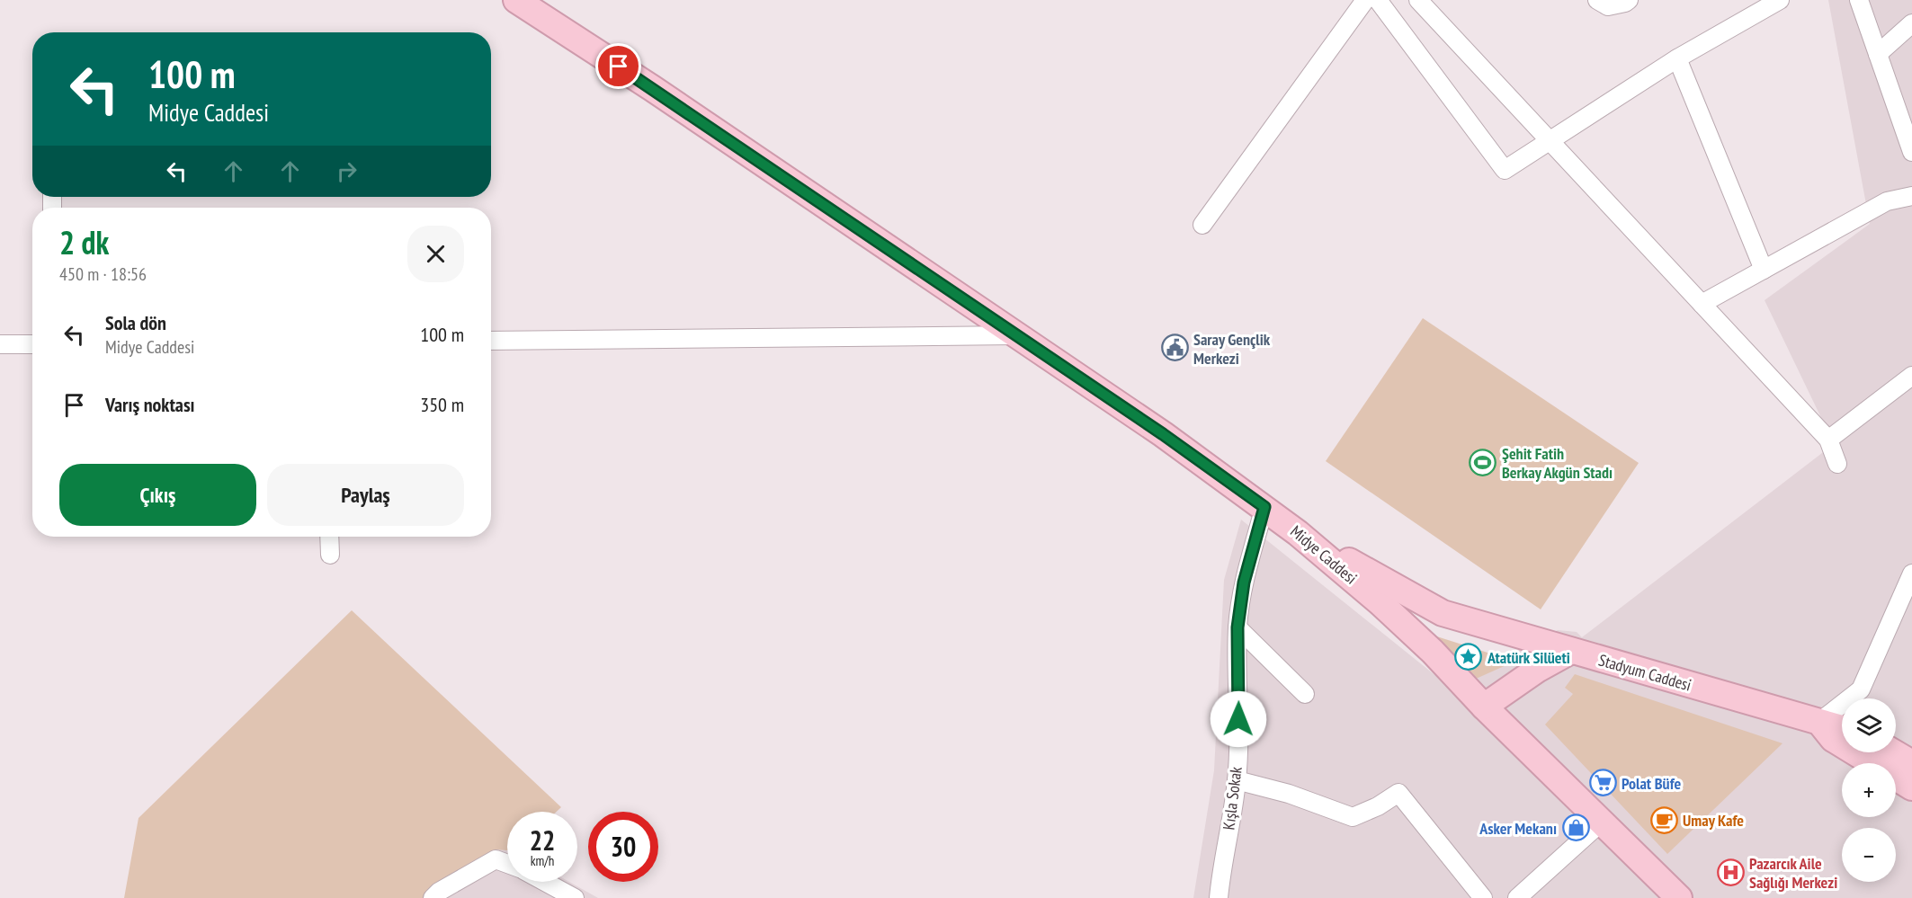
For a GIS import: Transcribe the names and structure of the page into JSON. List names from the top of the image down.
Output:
{
  "streets": {
    "main road": ["Midye Caddesi", "Stadyum Caddesi"],
    "street": ["Kışla Sokak"]
  },
  "crossings": [
    ["Midye Caddesi", "Stadyum Caddesi"],
    ["Midye Caddesi", "Kışla Sokak"]
  ],
  "places": {
    "public building": ["Saray Gençlik Merkezi"],
    "sports": ["Şehit Fatih Berkay Akgün Stadı"],
    "place": ["Atatürk Silüeti"],
    "supermarket": ["Polat Büfe"],
    "cafe": ["Umay Kafe"],
    "shop": ["Asker Mekanı"],
    "hospital": ["Pazarcık Aile Sağlığı Merkezi"]
  },
  "page": {
    "turn": ["100 m", "Midye Caddesi"],
    "heading": ["2 dk", "450 m · 18:56"],
    "list": [
      {
        "name": "Sola dön",
        "note": "Midye Caddesi",
        "value": "100 m"
      },
      {
        "name": "Varış noktası",
        "value": "350 m"
      }
    ],
    "buttons": ["Çıkış", "Paylaş"],
    "map_buttons": ["+", "−"],
    "speed": "22 km/h",
    "limit": "30"
  }
}
